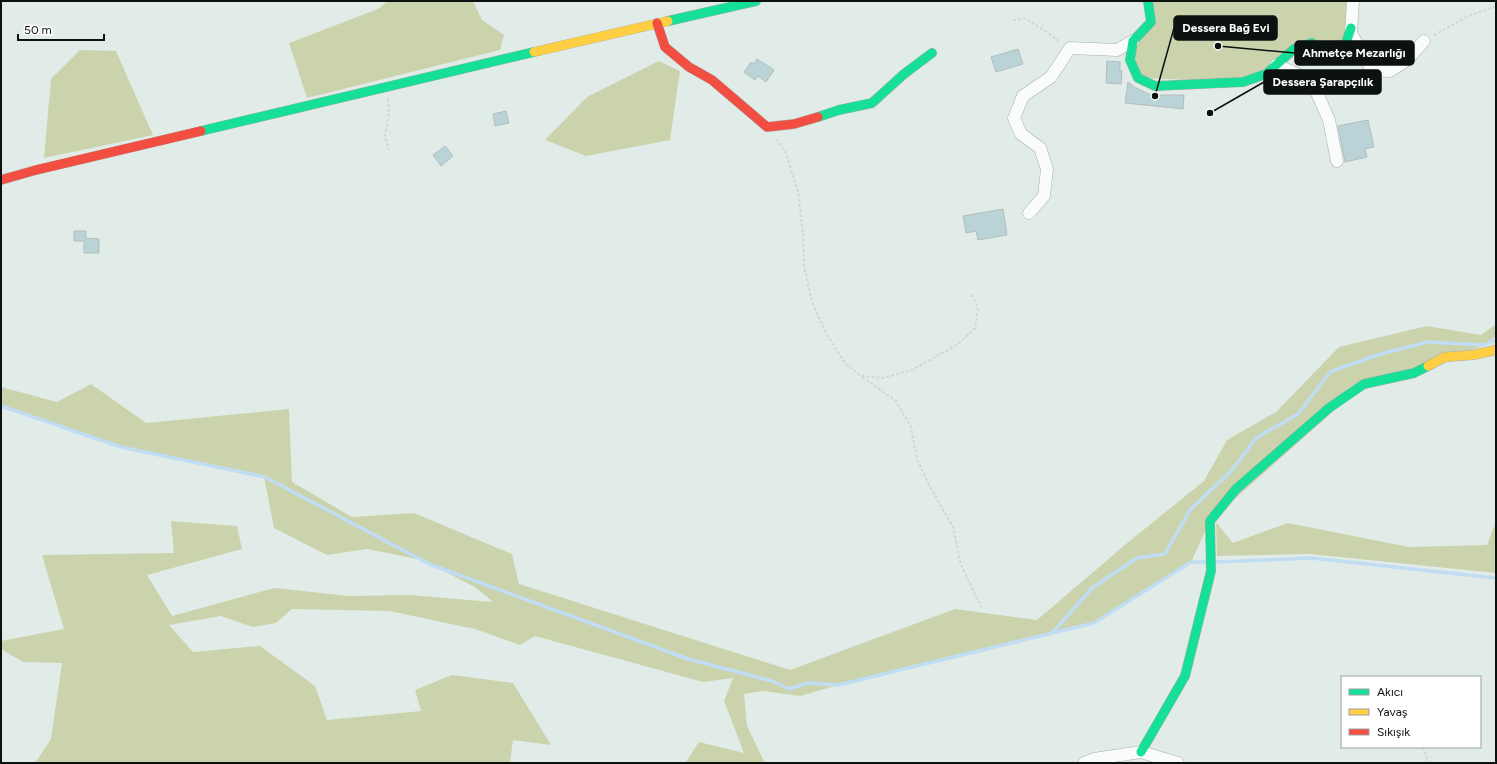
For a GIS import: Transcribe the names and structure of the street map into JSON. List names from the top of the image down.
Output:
{
  "places": ["Ahmetçe Mezarlığı", "Dessera Bağ Evi", "Dessera Şarapçılık"],
  "legend": ["Akıcı", "Yavaş", "Sıkışık"],
  "scale_bar": "50 m"
}
